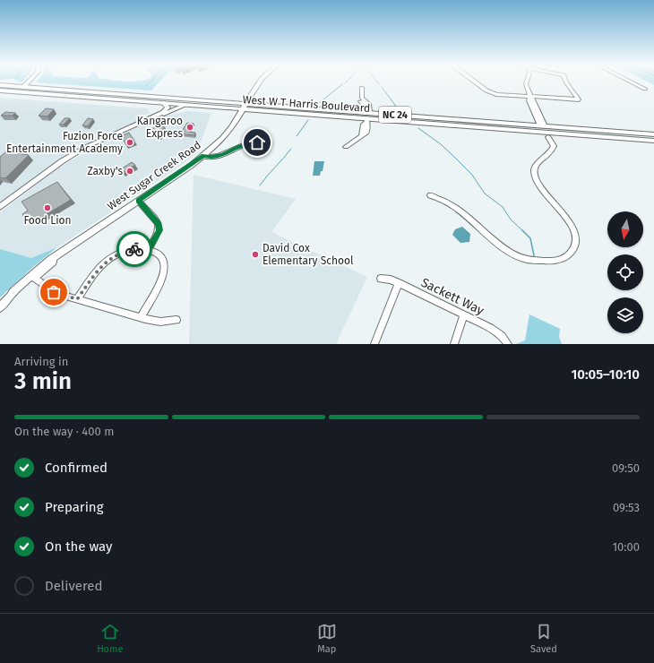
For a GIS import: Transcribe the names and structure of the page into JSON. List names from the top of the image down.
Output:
{
  "streets": {
    "main road": ["West W T Harris Boulevard", "NC 24", "West Sugar Creek Road"],
    "street": ["Sackett Way"]
  },
  "crossings": [
    ["West W T Harris Boulevard", "West Sugar Creek Road"]
  ],
  "places": [
    "Kangaroo Express",
    "Fuzion Force Entertainment Academy",
    "Zaxby's",
    "Food Lion",
    "David Cox Elementary School"
  ],
  "north": "bottom",
  "page": {
    "heading": ["3 min", "Arriving in", "10:05–10:10"],
    "bar": "On the way · 400 m",
    "list": [
      ["Confirmed", "09:50"],
      ["Preparing", "09:53"],
      ["On the way", "10:00"],
      "Delivered"
    ],
    "tabs": ["Home", "Map", "Saved"]
  }
}
